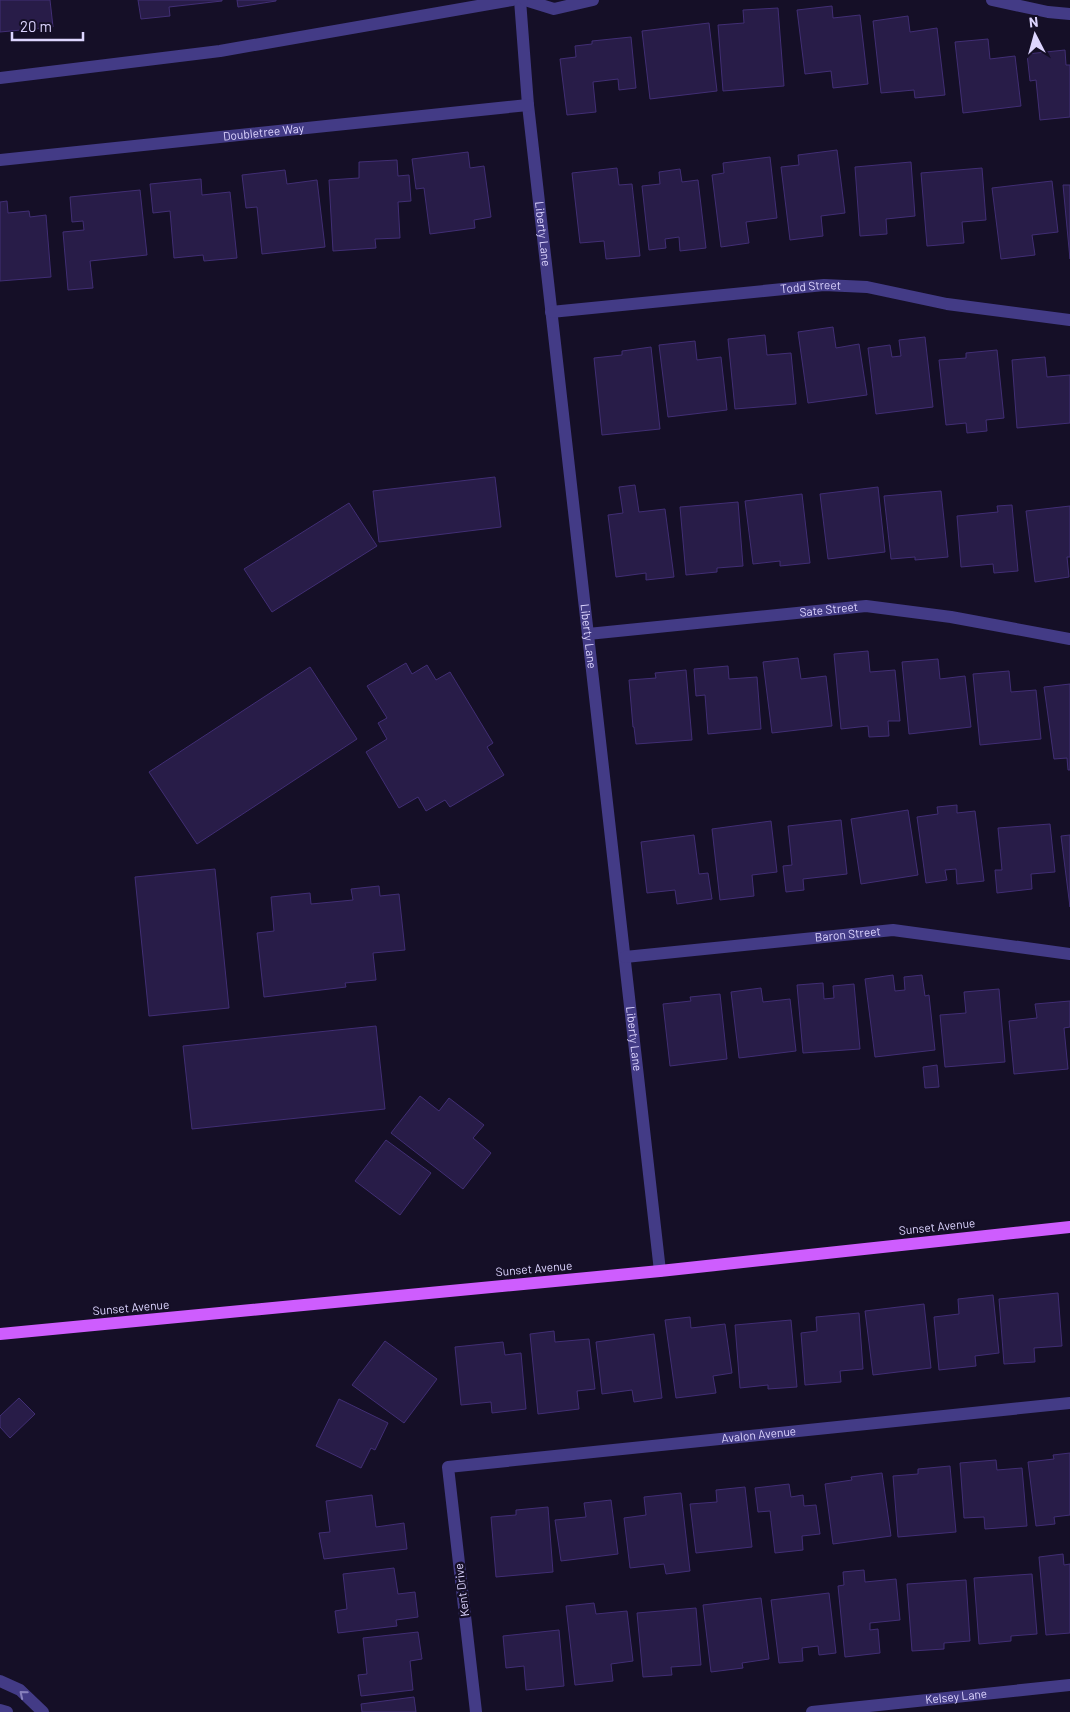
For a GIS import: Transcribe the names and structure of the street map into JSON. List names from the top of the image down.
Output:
{
  "streets": {
    "main road": ["Sunset Avenue"],
    "street": [
      "Doubletree Way",
      "Liberty Lane",
      "Todd Street",
      "Sate Street",
      "Baron Street",
      "Avalon Avenue",
      "Kent Drive",
      "Kelsey Lane"
    ]
  },
  "crossings": [
    ["Doubletree Way", "Liberty Lane"],
    ["Liberty Lane", "Todd Street"],
    ["Liberty Lane", "Sate Street"],
    ["Liberty Lane", "Baron Street"],
    ["Liberty Lane", "Sunset Avenue"],
    ["Avalon Avenue", "Kent Drive"]
  ],
  "scale_bar": "20 m",
  "north": "top"
}
